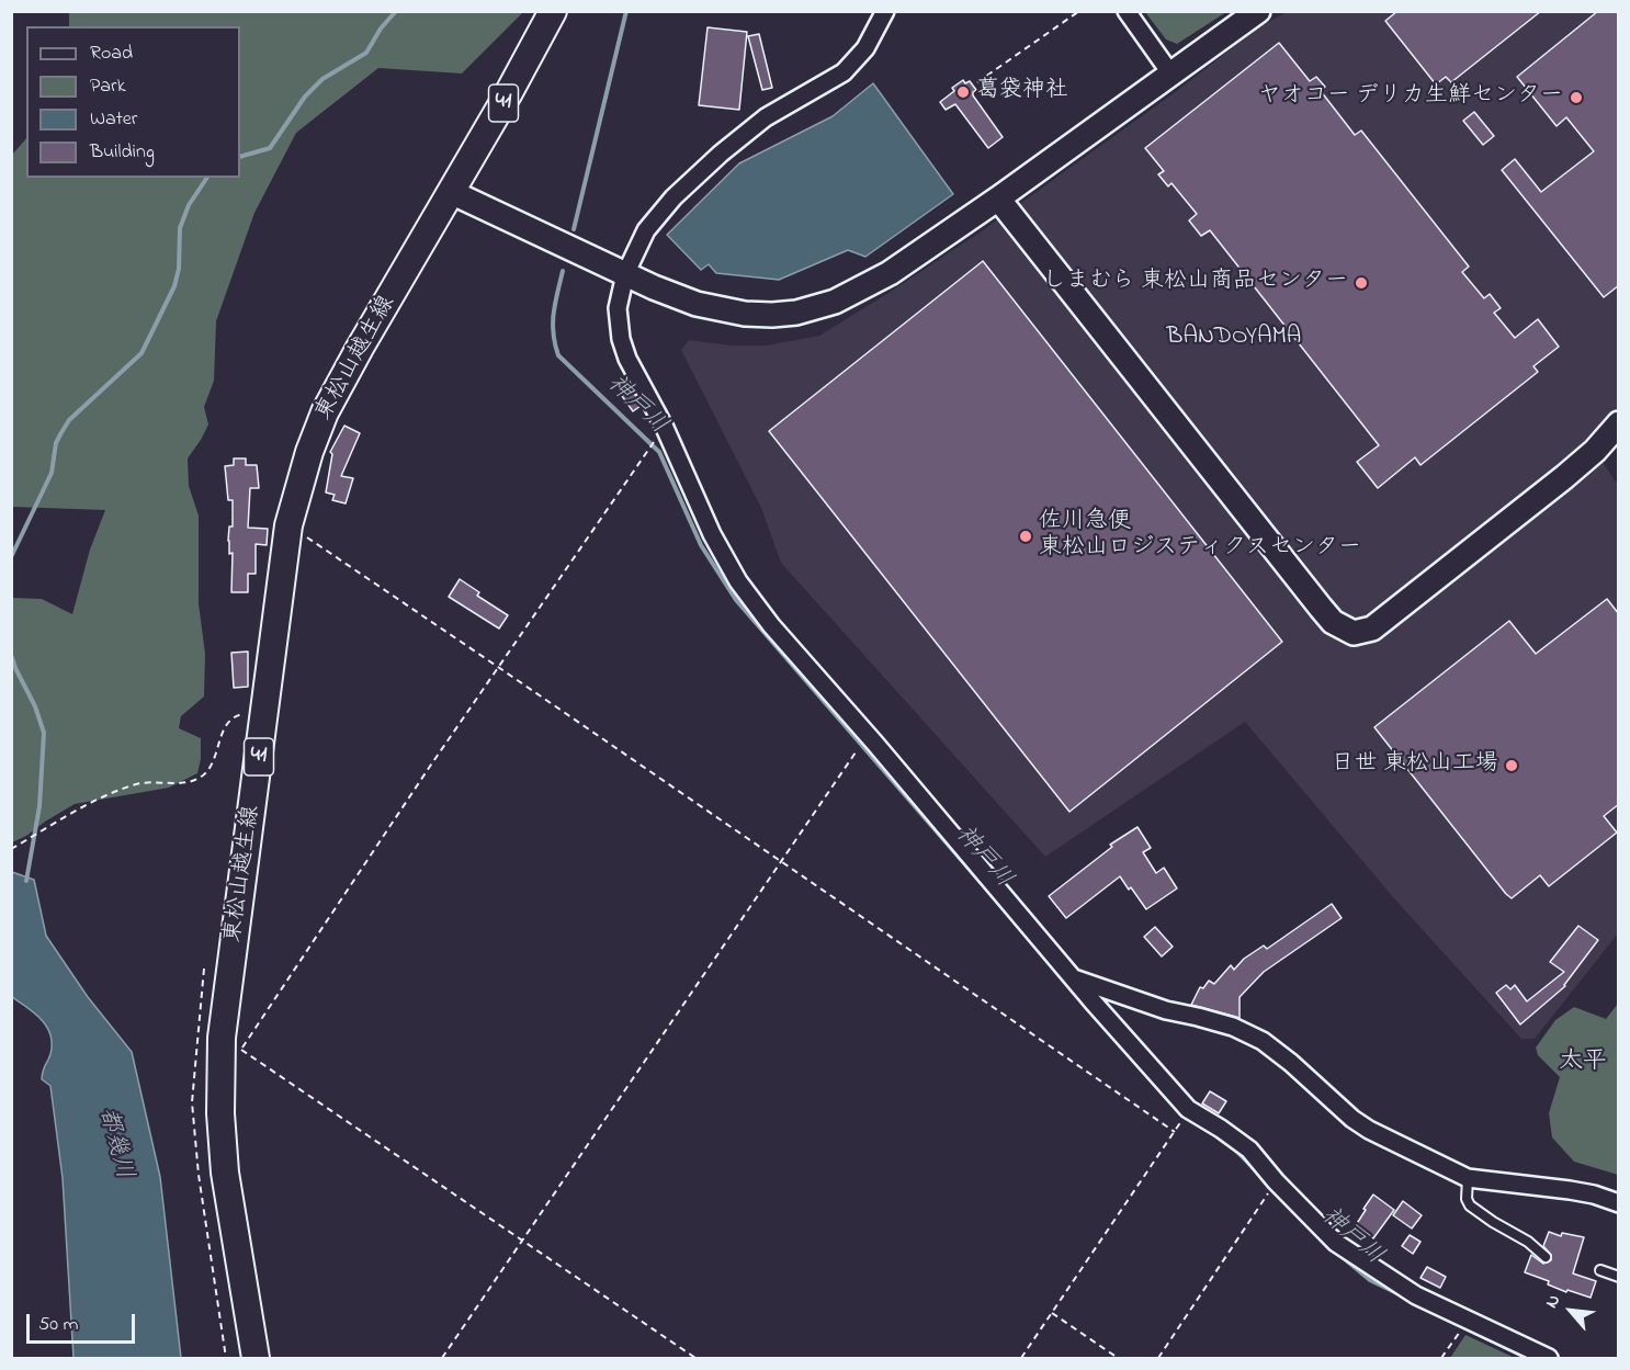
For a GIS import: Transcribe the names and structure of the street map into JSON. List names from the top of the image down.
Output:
{
  "streets": {
    "main road": ["41", "東松山越生線"]
  },
  "crossings": [
    ["41", "東松山越生線"]
  ],
  "districts": ["BANDOYAMA", "太平"],
  "water": ["神戸川", "都幾川"],
  "places": [
    "葛袋神社",
    "ヤオコー デリカ生鮮センター",
    "しまむら 東松山商品センター",
    "佐川急便 東松山ロジスティクスセンター",
    "日世 東松山工場"
  ],
  "legend": [
    "Road",
    "Park",
    "Water",
    "Building"
  ],
  "scale_bar": "50 m",
  "north": "top left"
}
